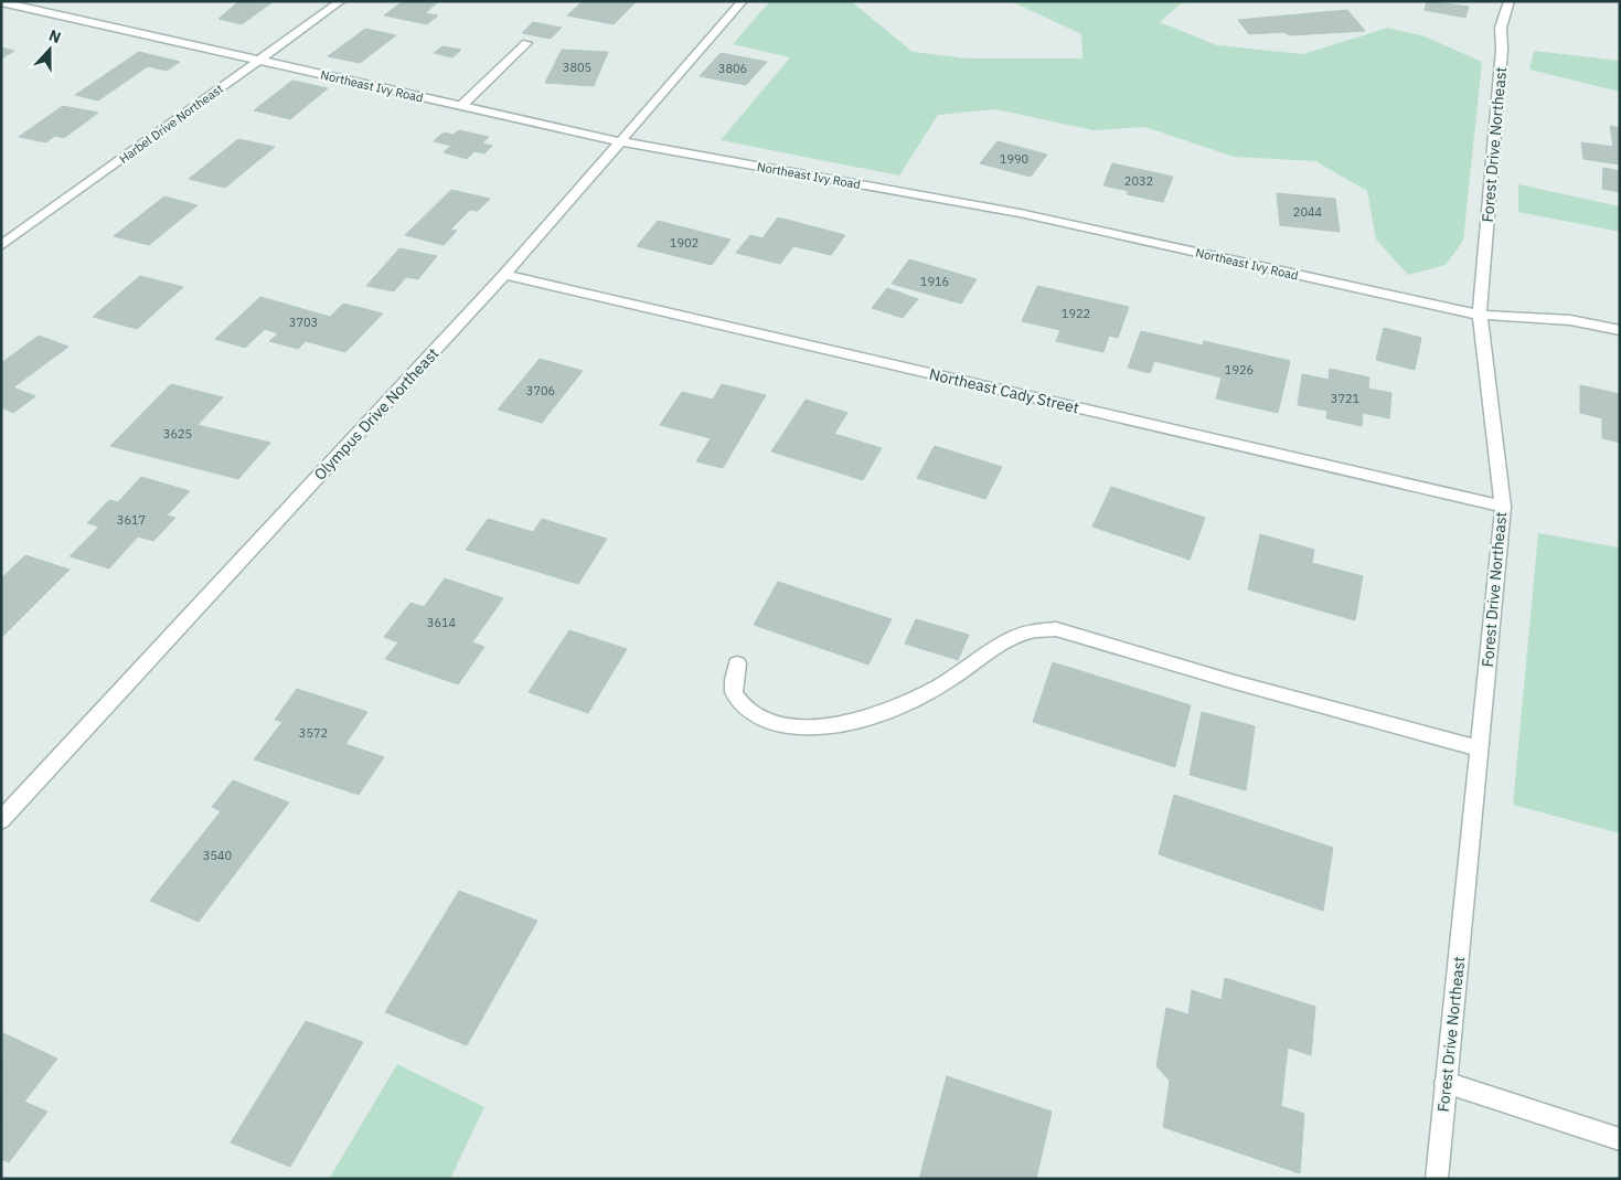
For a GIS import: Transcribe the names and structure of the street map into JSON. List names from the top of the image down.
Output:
{
  "streets": {
    "street": [
      "Northeast Ivy Road",
      "Harbel Drive Northeast",
      "Forest Drive Northeast",
      "Northeast Cady Street",
      "Olympus Drive Northeast"
    ]
  },
  "crossings": [
    ["Northeast Ivy Road", "Harbel Drive Northeast"],
    ["Northeast Ivy Road", "Forest Drive Northeast"],
    ["Northeast Ivy Road", "Olympus Drive Northeast"],
    ["Forest Drive Northeast", "Northeast Cady Street"],
    ["Northeast Cady Street", "Olympus Drive Northeast"]
  ],
  "house_numbers": [
    "3805",
    "3806",
    "1990",
    "2032",
    "2044",
    "1902",
    "1916",
    "1922",
    "3703",
    "1926",
    "3706",
    "3721",
    "3625",
    "3617",
    "3614",
    "3572",
    "3540"
  ],
  "north": "top"
}
